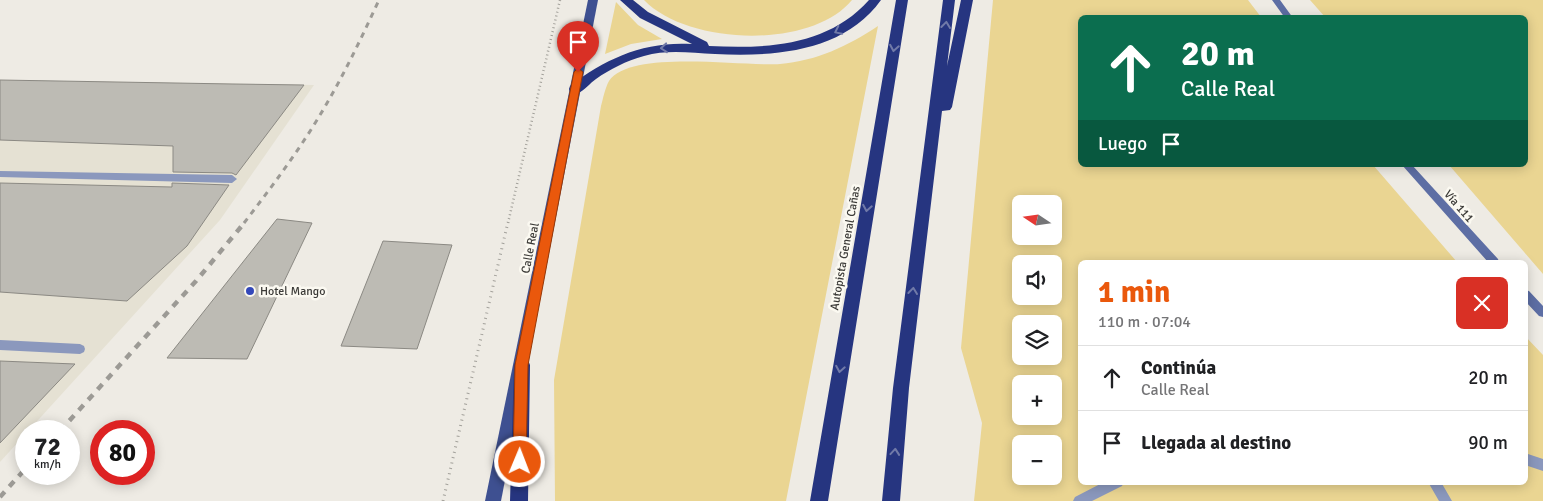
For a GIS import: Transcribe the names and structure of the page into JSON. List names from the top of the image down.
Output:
{
  "streets": {
    "highway": ["Autopista General Cañas"],
    "main road": ["Vía 111", "Calle Real"]
  },
  "places": ["Hotel Mango"],
  "north": "left",
  "page": {
    "turn": ["20 m", "Calle Real"],
    "then": "Luego",
    "map_buttons": ["+", "−"],
    "heading": ["1 min", "110 m · 07:04"],
    "list": [
      {
        "name": "Continúa",
        "note": "Calle Real",
        "value": "20 m"
      },
      {
        "name": "Llegada al destino",
        "value": "90 m"
      }
    ],
    "speed": "72 km/h",
    "limit": "80"
  }
}
